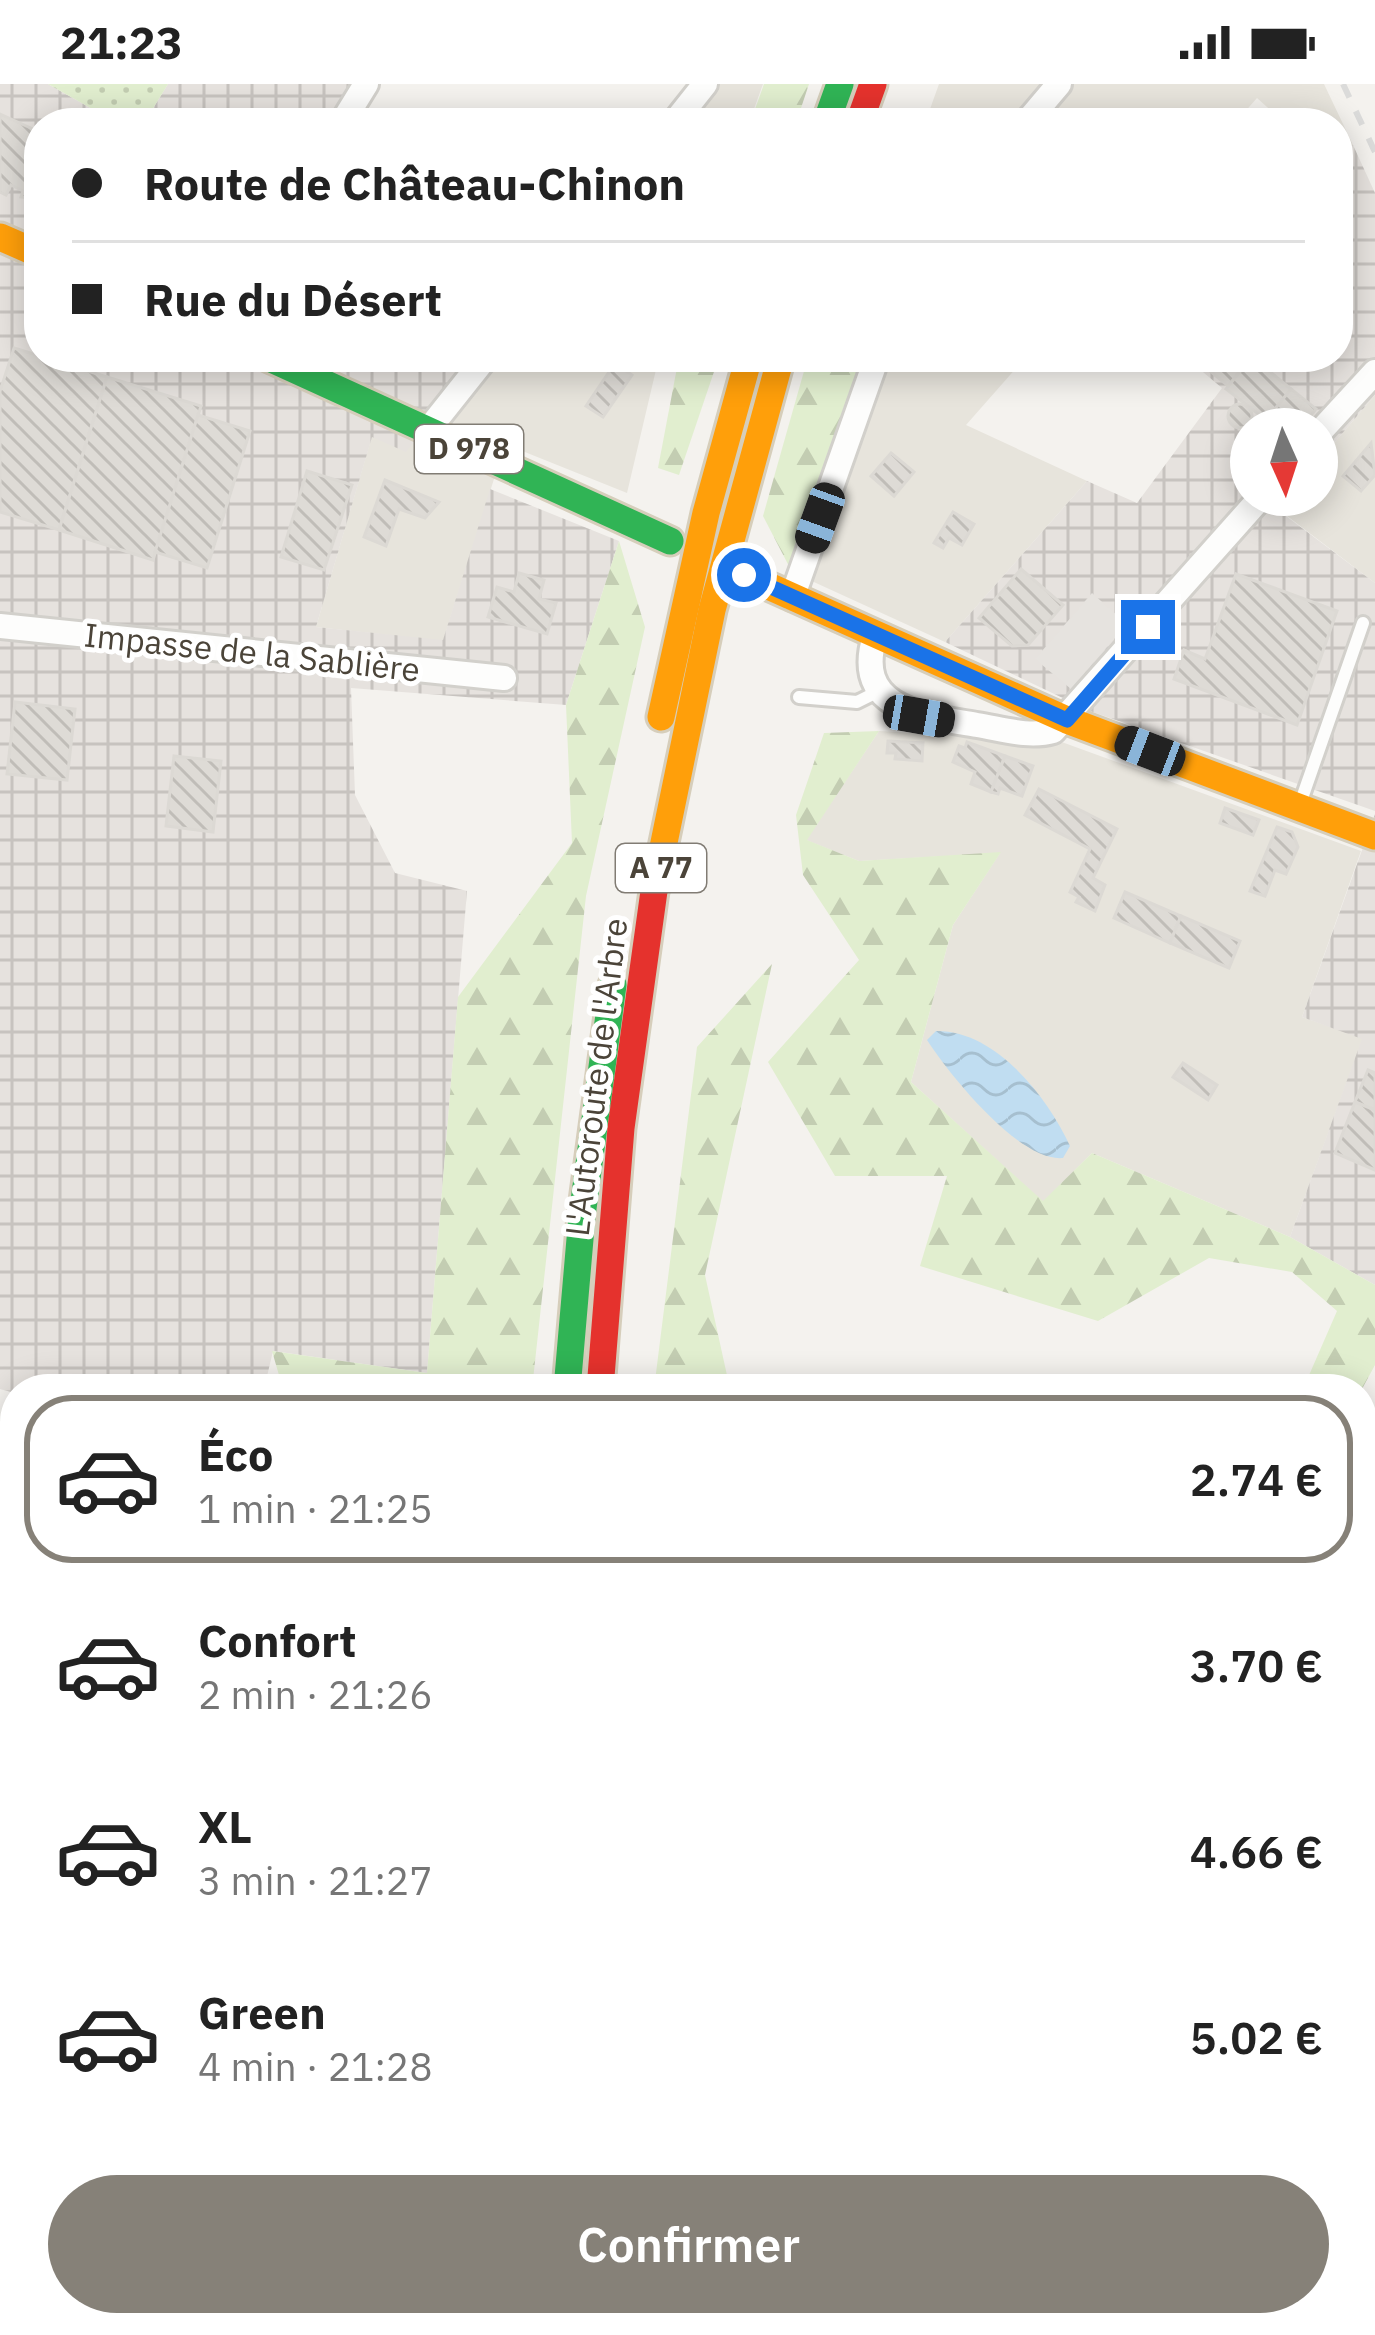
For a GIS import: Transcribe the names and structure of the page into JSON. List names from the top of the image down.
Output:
{
  "streets": {
    "main road": ["D 978", "A 77", "L'Autoroute de l'Arbre"],
    "street": ["Impasse de la Sablière"]
  },
  "north": "bottom",
  "page": {
    "status": "21:23",
    "banner": ["Route de Château-Chinon", "Rue du Désert"],
    "list": [
      {
        "name": "Éco",
        "note": "1 min · 21:25",
        "value": "2.74 €"
      },
      {
        "name": "Confort",
        "note": "2 min · 21:26",
        "value": "3.70 €"
      },
      {
        "name": "XL",
        "note": "3 min · 21:27",
        "value": "4.66 €"
      },
      {
        "name": "Green",
        "note": "4 min · 21:28",
        "value": "5.02 €"
      }
    ],
    "buttons": "Confirmer"
  }
}
